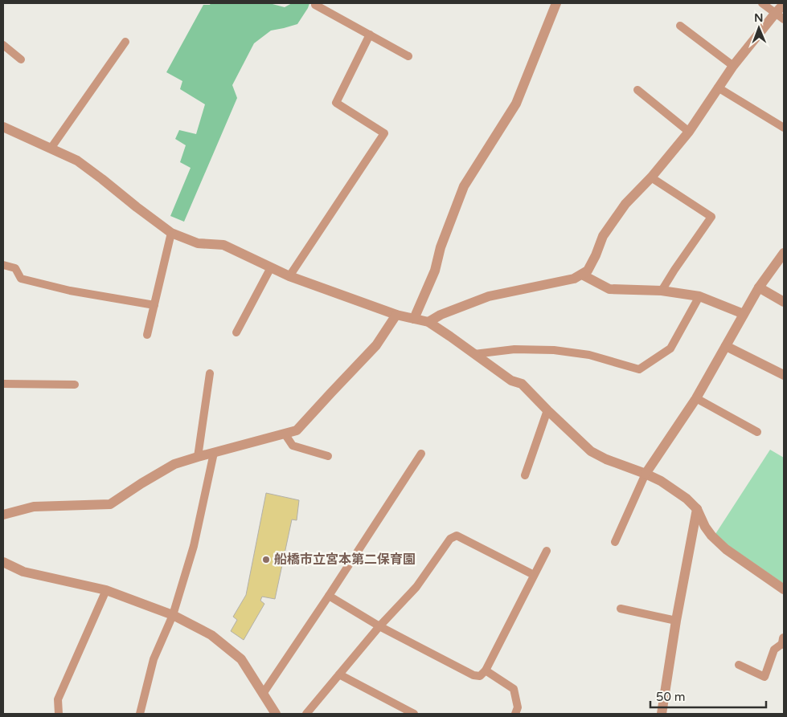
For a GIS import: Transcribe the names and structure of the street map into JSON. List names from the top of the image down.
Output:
{
  "places": ["船橋市立宮本第二保育園"],
  "scale_bar": "50 m",
  "north": "top"
}
